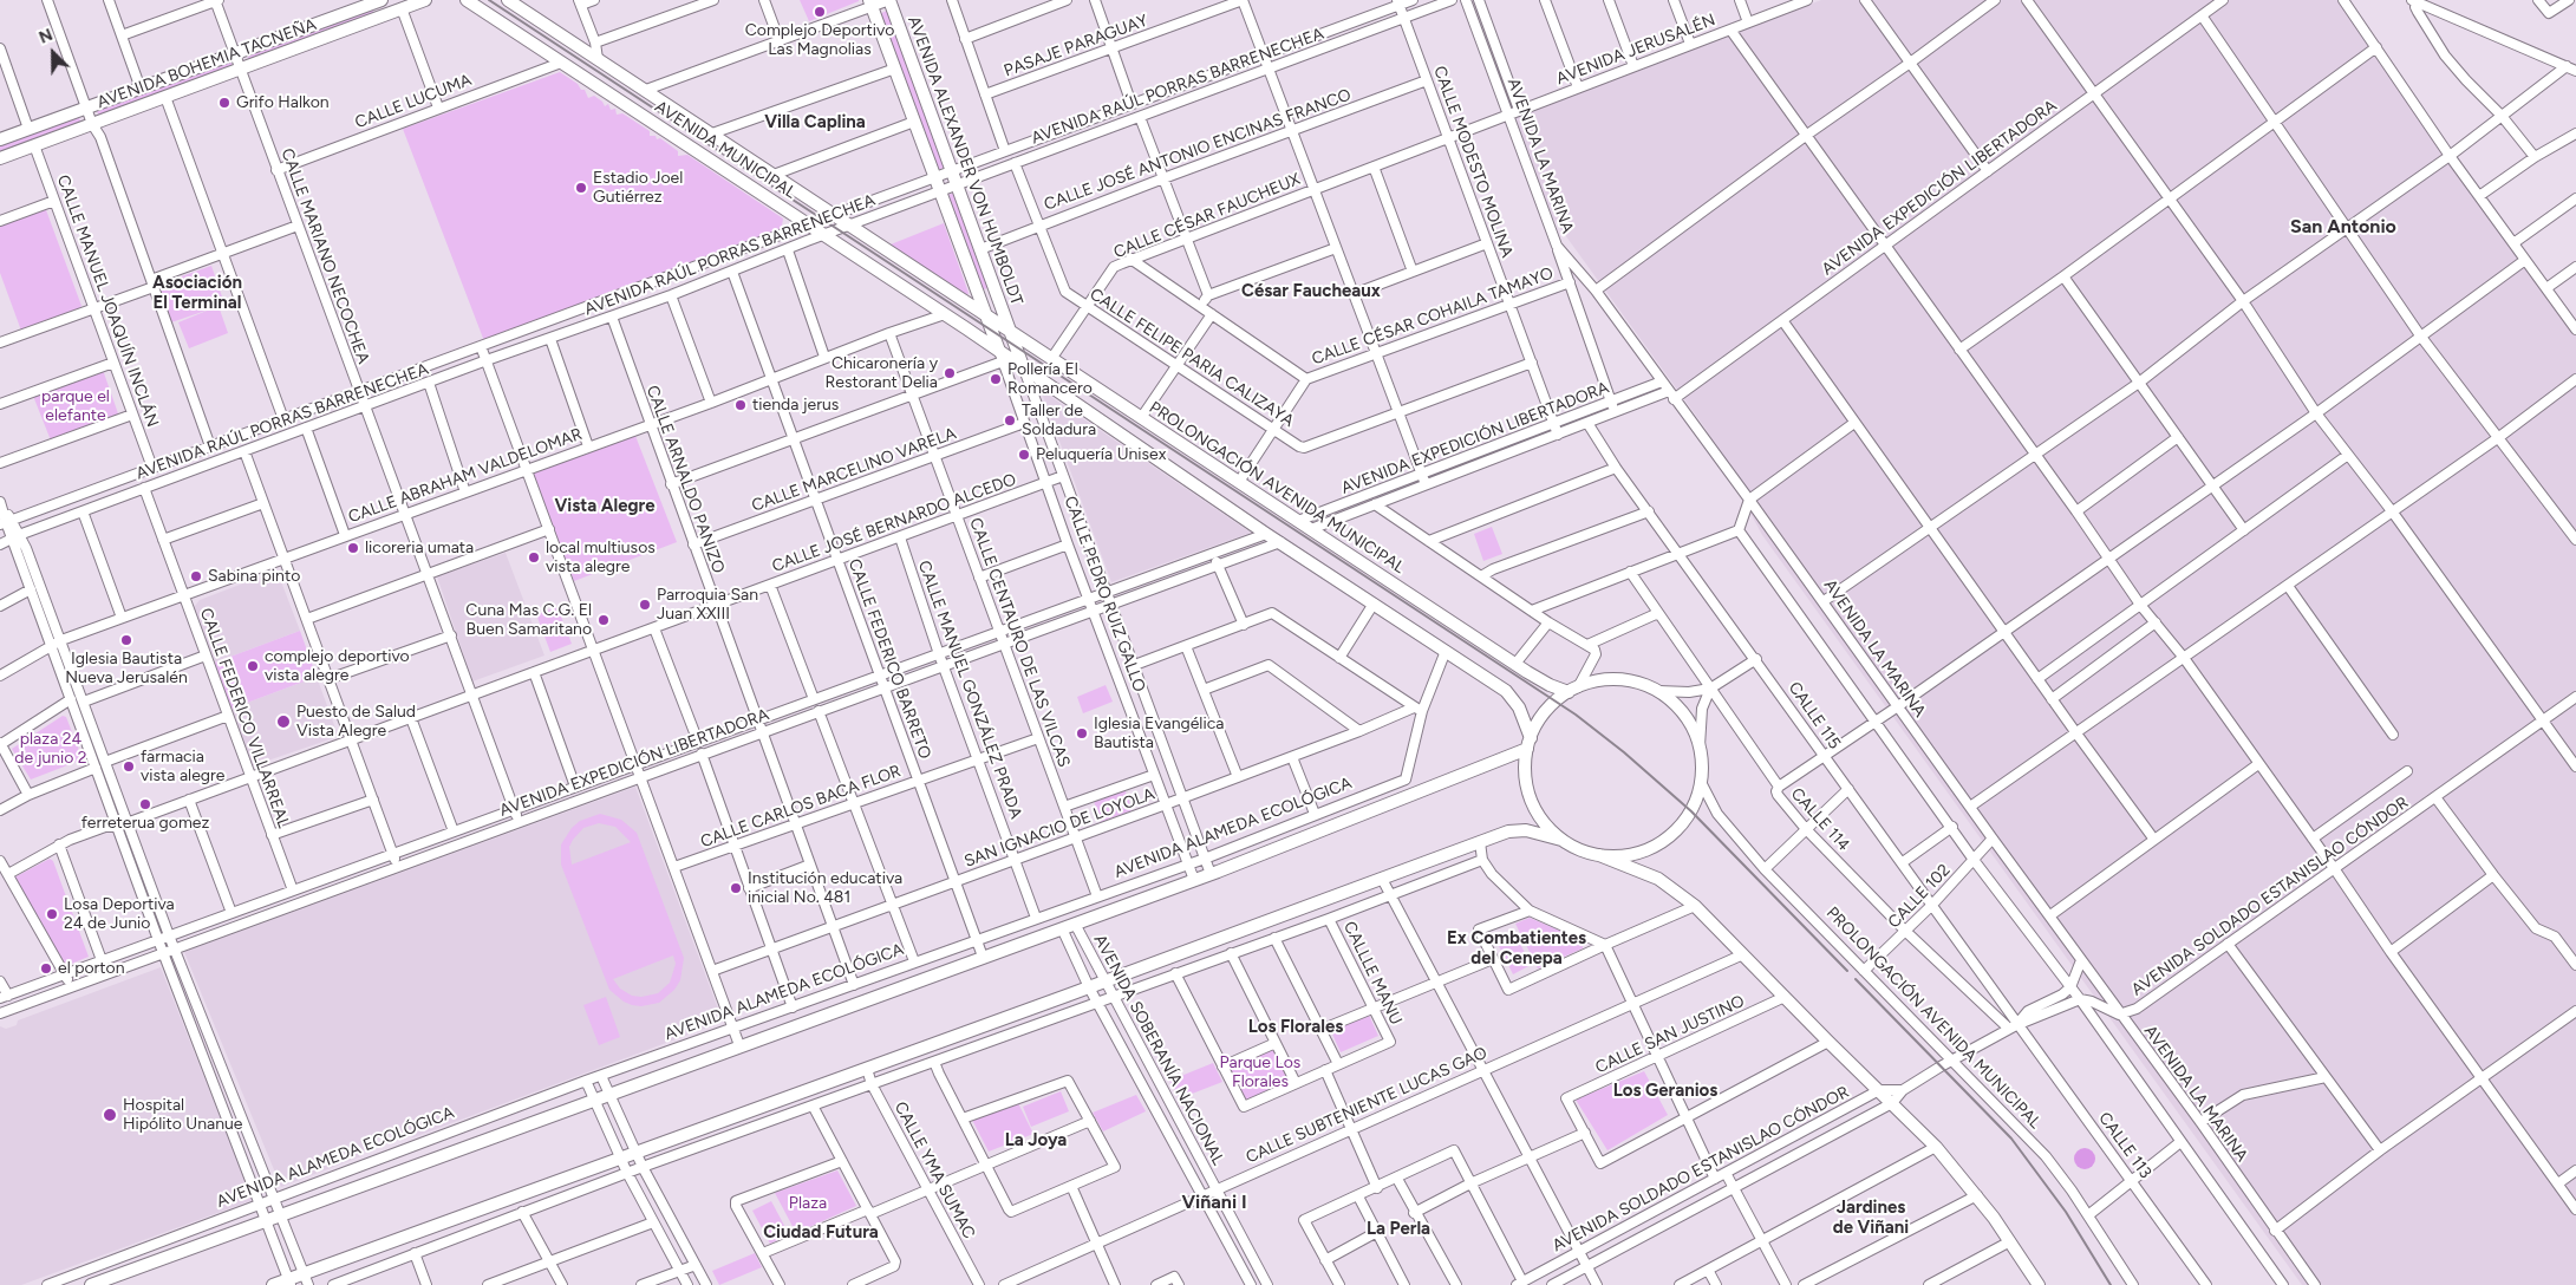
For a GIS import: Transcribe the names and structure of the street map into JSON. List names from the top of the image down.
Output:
{
  "streets": {
    "main road": [
      "AVENIDA BOHEMIA TACNEÑA",
      "AVENIDA MUNICIPAL",
      "AVENIDA ALEXANDER VON HUMBOLDT",
      "PROLONGACIÓN AVENIDA MUNICIPAL",
      "CALLE PEDRO RUIZ GALLO",
      "AVENIDA ALAMEDA ECOLÓGICA"
    ],
    "street": [
      "PASAJE PARAGUAY",
      "AVENIDA JERUSALÉN",
      "AVENIDA RAÚL PORRAS BARRENECHEA",
      "CALLE LUCUMA",
      "CALLE JOSÉ ANTONIO ENCINAS FRANCO",
      "AVENIDA LA MARINA",
      "CALLE MODESTO MOLINA",
      "AVENIDA EXPEDICIÓN LIBERTADORA",
      "CALLE CÉSAR FAUCHEUX",
      "CALLE MARIANO NECOCHEA",
      "CALLE MANUEL JOAQUÍN INCLÁN",
      "CALLE CÉSAR COHAILA TAMAYO",
      "CALLE FELIPE PARIA CALIZAYA",
      "CALLE MARCELINO VARELA",
      "CALLE ABRAHAM VALDELOMAR",
      "CALLE ARNALDO PANIZO",
      "CALLE JOSÉ BERNARDO ALCEDO",
      "CALLE CENTAURO DE LAS VILCAS",
      "CALLE FEDERICO BARRETO",
      "CALLE MANUEL GONZÁLEZ PRADA",
      "CALLE 115",
      "CALLE FEDERICO VILLARREAL",
      "CALLE CARLOS BACA FLOR",
      "CALLE 114",
      "SAN IGNACIO DE LOYOLA",
      "CALLE 102",
      "AVENIDA SOLDADO ESTANISLAO CÓNDOR",
      "CALLLE MANU",
      "CALLE SAN JUSTINO",
      "AVENIDA SOBERANÍA NACIONAL",
      "CALLE SUBTENIENTE LUCAS GAO",
      "CALLE 113",
      "CALLE YMA SUMAC"
    ]
  },
  "crossings": [
    ["AVENIDA JERUSALÉN", "AVENIDA LA MARINA"],
    ["AVENIDA JERUSALÉN", "CALLE MODESTO MOLINA"],
    ["AVENIDA JERUSALÉN", "CALLE CÉSAR FAUCHEUX"],
    ["AVENIDA BOHEMIA TACNEÑA", "CALLE MARIANO NECOCHEA"],
    ["AVENIDA BOHEMIA TACNEÑA", "CALLE MANUEL JOAQUÍN INCLÁN"],
    ["AVENIDA RAÚL PORRAS BARRENECHEA", "AVENIDA MUNICIPAL"],
    ["AVENIDA RAÚL PORRAS BARRENECHEA", "AVENIDA ALEXANDER VON HUMBOLDT"],
    ["AVENIDA RAÚL PORRAS BARRENECHEA", "CALLE MODESTO MOLINA"],
    ["AVENIDA RAÚL PORRAS BARRENECHEA", "CALLE MARIANO NECOCHEA"],
    ["AVENIDA RAÚL PORRAS BARRENECHEA", "CALLE MANUEL JOAQUÍN INCLÁN"],
    ["AVENIDA RAÚL PORRAS BARRENECHEA", "CALLE FELIPE PARIA CALIZAYA"],
    ["AVENIDA RAÚL PORRAS BARRENECHEA", "CALLE ARNALDO PANIZO"],
    ["AVENIDA RAÚL PORRAS BARRENECHEA", "CALLE FEDERICO BARRETO"],
    ["AVENIDA RAÚL PORRAS BARRENECHEA", "CALLE FEDERICO VILLARREAL"],
    ["CALLE LUCUMA", "AVENIDA MUNICIPAL"],
    ["CALLE LUCUMA", "CALLE MARIANO NECOCHEA"],
    ["AVENIDA MUNICIPAL", "AVENIDA ALEXANDER VON HUMBOLDT"],
    ["AVENIDA MUNICIPAL", "CALLE ABRAHAM VALDELOMAR"],
    ["AVENIDA MUNICIPAL", "PROLONGACIÓN AVENIDA MUNICIPAL"],
    ["CALLE JOSÉ ANTONIO ENCINAS FRANCO", "AVENIDA ALEXANDER VON HUMBOLDT"],
    ["CALLE JOSÉ ANTONIO ENCINAS FRANCO", "CALLE MODESTO MOLINA"],
    ["CALLE JOSÉ ANTONIO ENCINAS FRANCO", "CALLE FELIPE PARIA CALIZAYA"],
    ["AVENIDA LA MARINA", "AVENIDA EXPEDICIÓN LIBERTADORA"],
    ["AVENIDA LA MARINA", "CALLE 102"],
    ["AVENIDA LA MARINA", "AVENIDA SOLDADO ESTANISLAO CÓNDOR"],
    ["AVENIDA ALEXANDER VON HUMBOLDT", "CALLE ABRAHAM VALDELOMAR"],
    ["AVENIDA ALEXANDER VON HUMBOLDT", "PROLONGACIÓN AVENIDA MUNICIPAL"],
    ["AVENIDA ALEXANDER VON HUMBOLDT", "CALLE PEDRO RUIZ GALLO"],
    ["CALLE MODESTO MOLINA", "AVENIDA EXPEDICIÓN LIBERTADORA"],
    ["CALLE MODESTO MOLINA", "CALLE CÉSAR FAUCHEUX"],
    ["CALLE MODESTO MOLINA", "CALLE CÉSAR COHAILA TAMAYO"],
    ["CALLE MODESTO MOLINA", "CALLE FELIPE PARIA CALIZAYA"],
    ["AVENIDA EXPEDICIÓN LIBERTADORA", "CALLE MARIANO NECOCHEA"],
    ["AVENIDA EXPEDICIÓN LIBERTADORA", "CALLE ARNALDO PANIZO"],
    ["AVENIDA EXPEDICIÓN LIBERTADORA", "PROLONGACIÓN AVENIDA MUNICIPAL"],
    ["AVENIDA EXPEDICIÓN LIBERTADORA", "CALLE PEDRO RUIZ GALLO"],
    ["AVENIDA EXPEDICIÓN LIBERTADORA", "CALLE CENTAURO DE LAS VILCAS"],
    ["AVENIDA EXPEDICIÓN LIBERTADORA", "CALLE FEDERICO BARRETO"],
    ["AVENIDA EXPEDICIÓN LIBERTADORA", "CALLE MANUEL GONZÁLEZ PRADA"],
    ["AVENIDA EXPEDICIÓN LIBERTADORA", "CALLE 115"],
    ["AVENIDA EXPEDICIÓN LIBERTADORA", "CALLE FEDERICO VILLARREAL"],
    ["CALLE CÉSAR FAUCHEUX", "CALLE CÉSAR COHAILA TAMAYO"],
    ["CALLE CÉSAR FAUCHEUX", "CALLE FELIPE PARIA CALIZAYA"],
    ["CALLE CÉSAR FAUCHEUX", "PROLONGACIÓN AVENIDA MUNICIPAL"],
    ["CALLE MARIANO NECOCHEA", "CALLE ABRAHAM VALDELOMAR"],
    ["CALLE MARIANO NECOCHEA", "CALLE JOSÉ BERNARDO ALCEDO"],
    ["CALLE MARCELINO VARELA", "CALLE ARNALDO PANIZO"],
    ["CALLE MARCELINO VARELA", "CALLE PEDRO RUIZ GALLO"],
    ["CALLE MARCELINO VARELA", "CALLE CENTAURO DE LAS VILCAS"],
    ["CALLE MARCELINO VARELA", "CALLE FEDERICO BARRETO"],
    ["CALLE ABRAHAM VALDELOMAR", "CALLE ARNALDO PANIZO"],
    ["CALLE ABRAHAM VALDELOMAR", "CALLE CENTAURO DE LAS VILCAS"],
    ["CALLE ABRAHAM VALDELOMAR", "CALLE FEDERICO BARRETO"],
    ["CALLE ABRAHAM VALDELOMAR", "CALLE FEDERICO VILLARREAL"],
    ["CALLE ARNALDO PANIZO", "CALLE JOSÉ BERNARDO ALCEDO"],
    ["CALLE ARNALDO PANIZO", "CALLE CARLOS BACA FLOR"],
    ["CALLE ARNALDO PANIZO", "SAN IGNACIO DE LOYOLA"],
    ["CALLE ARNALDO PANIZO", "AVENIDA ALAMEDA ECOLÓGICA"],
    ["PROLONGACIÓN AVENIDA MUNICIPAL", "CALLE PEDRO RUIZ GALLO"],
    ["PROLONGACIÓN AVENIDA MUNICIPAL", "AVENIDA ALAMEDA ECOLÓGICA"],
    ["PROLONGACIÓN AVENIDA MUNICIPAL", "CALLE 102"],
    ["PROLONGACIÓN AVENIDA MUNICIPAL", "AVENIDA SOLDADO ESTANISLAO CÓNDOR"],
    ["PROLONGACIÓN AVENIDA MUNICIPAL", "CALLE SAN JUSTINO"],
    ["PROLONGACIÓN AVENIDA MUNICIPAL", "CALLE SUBTENIENTE LUCAS GAO"],
    ["CALLE JOSÉ BERNARDO ALCEDO", "CALLE PEDRO RUIZ GALLO"],
    ["CALLE JOSÉ BERNARDO ALCEDO", "CALLE CENTAURO DE LAS VILCAS"],
    ["CALLE JOSÉ BERNARDO ALCEDO", "CALLE FEDERICO BARRETO"],
    ["CALLE JOSÉ BERNARDO ALCEDO", "CALLE MANUEL GONZÁLEZ PRADA"],
    ["CALLE JOSÉ BERNARDO ALCEDO", "CALLE FEDERICO VILLARREAL"],
    ["CALLE PEDRO RUIZ GALLO", "SAN IGNACIO DE LOYOLA"],
    ["CALLE PEDRO RUIZ GALLO", "AVENIDA ALAMEDA ECOLÓGICA"],
    ["CALLE CENTAURO DE LAS VILCAS", "CALLE CARLOS BACA FLOR"],
    ["CALLE CENTAURO DE LAS VILCAS", "SAN IGNACIO DE LOYOLA"],
    ["CALLE CENTAURO DE LAS VILCAS", "AVENIDA ALAMEDA ECOLÓGICA"],
    ["CALLE FEDERICO BARRETO", "CALLE CARLOS BACA FLOR"],
    ["CALLE FEDERICO BARRETO", "SAN IGNACIO DE LOYOLA"],
    ["CALLE FEDERICO BARRETO", "AVENIDA ALAMEDA ECOLÓGICA"],
    ["CALLE MANUEL GONZÁLEZ PRADA", "CALLE CARLOS BACA FLOR"],
    ["CALLE MANUEL GONZÁLEZ PRADA", "SAN IGNACIO DE LOYOLA"],
    ["CALLE MANUEL GONZÁLEZ PRADA", "AVENIDA ALAMEDA ECOLÓGICA"],
    ["CALLE 115", "CALLE 114"],
    ["CALLE 115", "CALLE 102"],
    ["CALLE 115", "AVENIDA SOLDADO ESTANISLAO CÓNDOR"],
    ["CALLE 115", "CALLE 113"],
    ["CALLE 114", "CALLE 102"],
    ["CALLE 114", "AVENIDA SOLDADO ESTANISLAO CÓNDOR"],
    ["CALLE 114", "CALLE 113"],
    ["AVENIDA ALAMEDA ECOLÓGICA", "AVENIDA SOBERANÍA NACIONAL"],
    ["AVENIDA SOLDADO ESTANISLAO CÓNDOR", "CALLE 113"],
    ["AVENIDA SOBERANÍA NACIONAL", "CALLE SUBTENIENTE LUCAS GAO"]
  ],
  "districts": [
    "Villa Caplina",
    "San Antonio",
    "Asociación El Terminal",
    "César Faucheaux",
    "Vista Alegre",
    "Ex Combatientes del Cenepa",
    "Los Florales",
    "Los Geranios",
    "La Joya",
    "Viñani I",
    "Jardines de Viñani",
    "La Perla",
    "Ciudad Futura"
  ],
  "parks": [
    "parque el elefante",
    "plaza 24 de junio 2",
    "Parque Los Florales",
    "Plaza"
  ],
  "places": [
    "Complejo Deportivo Las Magnolias",
    "Grifo Halkon",
    "Estadio Joel Gutiérrez",
    "Chicaronería y Restorant Delia",
    "Pollería El Romancero",
    "tienda jerus",
    "Taller de Soldadura",
    "Peluquería Unisex",
    "licoreria umata",
    "local multiusos vista alegre",
    "Sabina pinto",
    "Parroquia San Juan XXIII",
    "Cuna Mas C.G. El Buen Samaritano",
    "Iglesia Bautista Nueva Jerusalén",
    "complejo deportivo vista alegre",
    "Puesto de Salud Vista Alegre",
    "Iglesia Evangélica Bautista",
    "farmacia vista alegre",
    "ferreterua gomez",
    "Institución educativa inicial No. 481",
    "Losa Deportiva 24 de Junio",
    "el porton",
    "Hospital Hipólito Unanue"
  ],
  "north": "top left"
}
